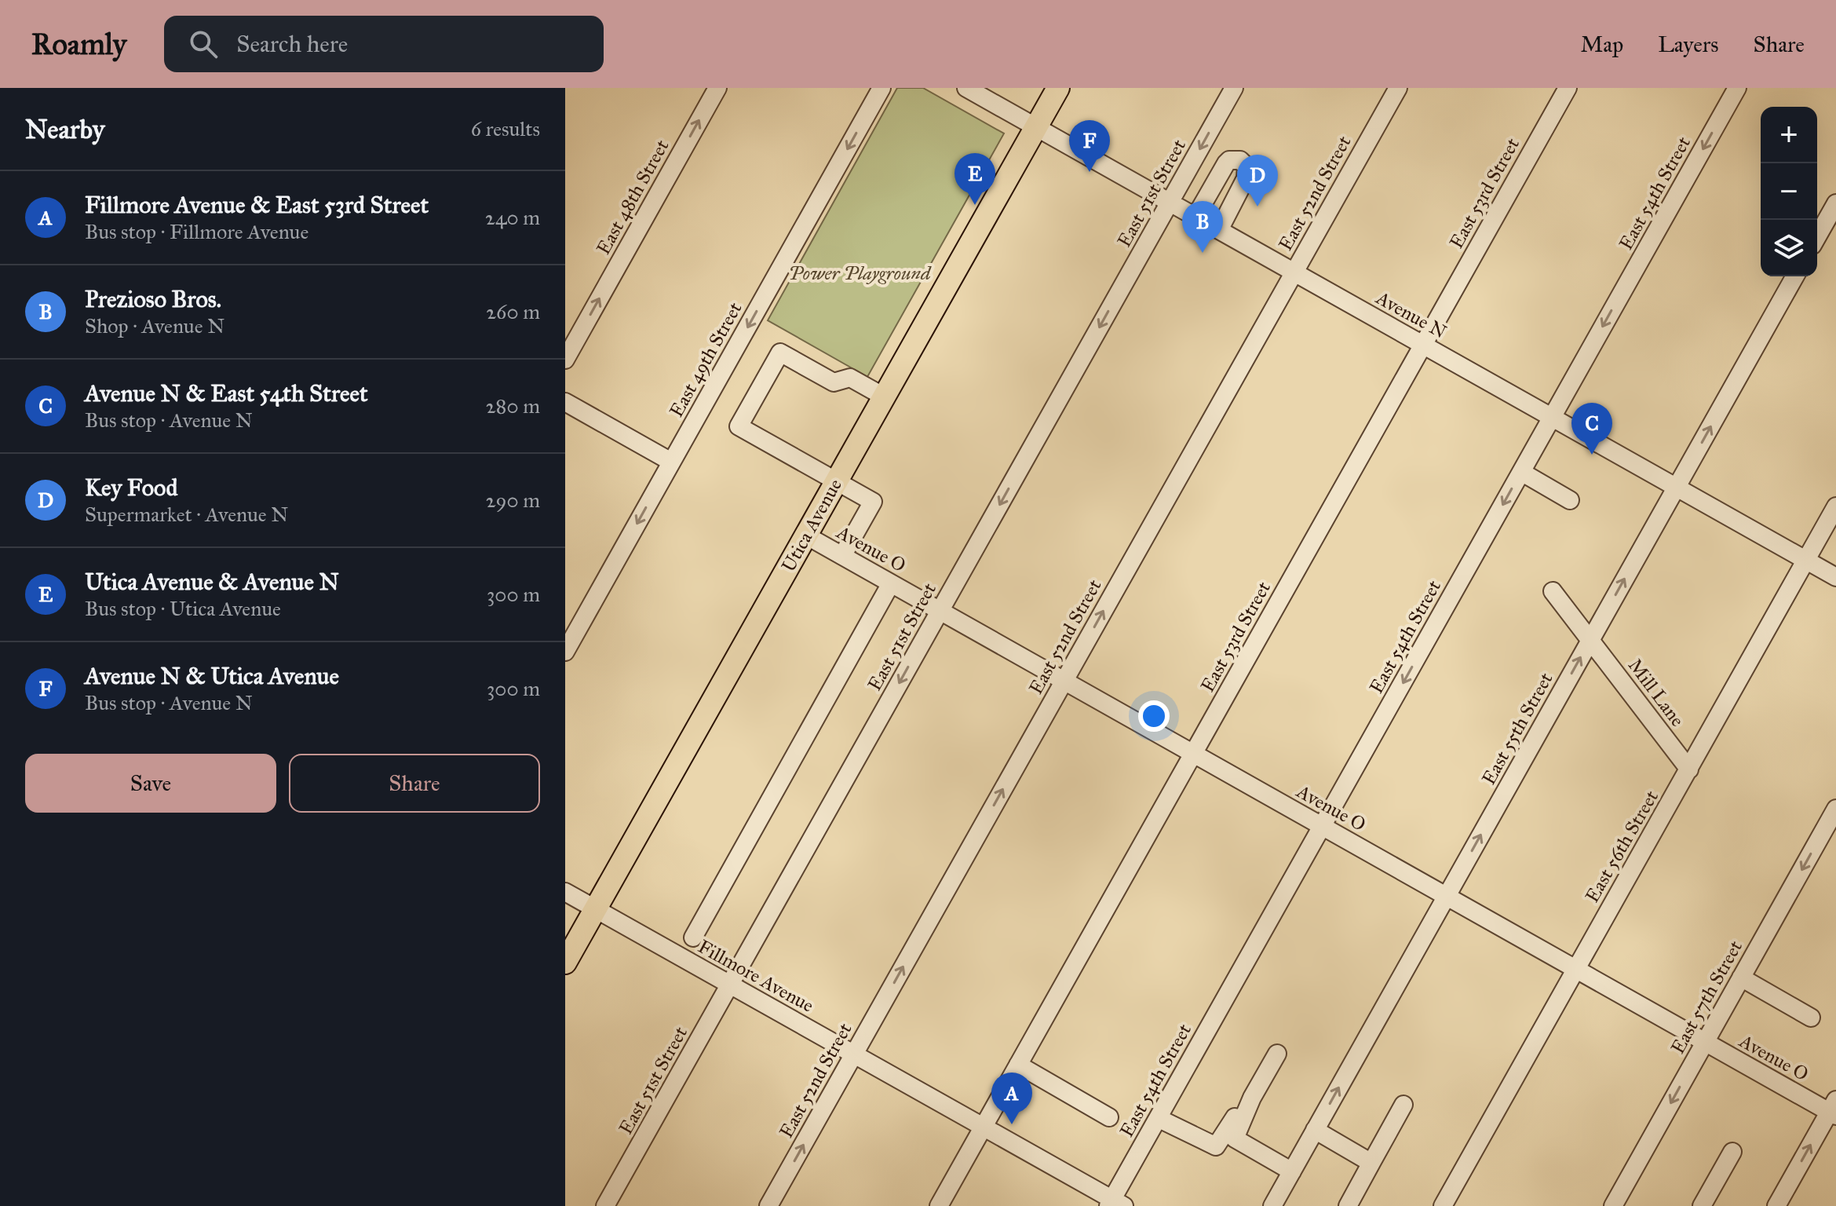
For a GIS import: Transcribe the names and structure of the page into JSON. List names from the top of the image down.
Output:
{
  "streets": {
    "main road": ["Utica Avenue"],
    "street": [
      "East 51st Street",
      "East 52nd Street",
      "East 53rd Street",
      "East 54th Street",
      "East 48th Street",
      "Avenue N",
      "East 49th Street",
      "Avenue O",
      "Mill Lane",
      "East 55th Street",
      "East 56th Street",
      "Fillmore Avenue",
      "East 57th Street"
    ]
  },
  "crossings": [
    ["East 51st Street", "Avenue N"],
    ["East 51st Street", "Avenue O"],
    ["East 51st Street", "Fillmore Avenue"],
    ["East 52nd Street", "Avenue N"],
    ["East 52nd Street", "Avenue O"],
    ["East 52nd Street", "Fillmore Avenue"],
    ["East 53rd Street", "Avenue N"],
    ["East 53rd Street", "Avenue O"],
    ["East 53rd Street", "Fillmore Avenue"],
    ["East 54th Street", "Avenue N"],
    ["East 54th Street", "Avenue O"],
    ["East 54th Street", "Fillmore Avenue"],
    ["Avenue N", "Utica Avenue"],
    ["Avenue N", "East 55th Street"],
    ["Avenue N", "East 56th Street"],
    ["Utica Avenue", "Avenue O"],
    ["Utica Avenue", "Fillmore Avenue"],
    ["Avenue O", "East 55th Street"],
    ["Avenue O", "East 56th Street"],
    ["Avenue O", "East 57th Street"],
    ["Mill Lane", "East 55th Street"],
    ["Mill Lane", "East 56th Street"]
  ],
  "one_way": [
    "East 52nd Street",
    "East 54th Street",
    "East 48th Street",
    "East 49th Street",
    "East 55th Street"
  ],
  "parks": ["Power Playground"],
  "page": {
    "header": "Roamly",
    "search": "Search here",
    "nav": ["Map", "Layers", "Share"],
    "heading": ["Nearby", "6 results"],
    "map_buttons": ["+", "−"],
    "pins": [
      "F",
      "E",
      "D",
      "B",
      "C",
      "A"
    ],
    "list": [
      {
        "mark": "A",
        "name": "Fillmore Avenue & East 53rd Street",
        "note": "Bus stop · Fillmore Avenue",
        "value": "240 m"
      },
      {
        "mark": "B",
        "name": "Prezioso Bros.",
        "note": "Shop · Avenue N",
        "value": "260 m"
      },
      {
        "mark": "C",
        "name": "Avenue N & East 54th Street",
        "note": "Bus stop · Avenue N",
        "value": "280 m"
      },
      {
        "mark": "D",
        "name": "Key Food",
        "note": "Supermarket · Avenue N",
        "value": "290 m"
      },
      {
        "mark": "E",
        "name": "Utica Avenue & Avenue N",
        "note": "Bus stop · Utica Avenue",
        "value": "300 m"
      },
      {
        "mark": "F",
        "name": "Avenue N & Utica Avenue",
        "note": "Bus stop · Avenue N",
        "value": "300 m"
      }
    ],
    "buttons": ["Save", "Share"]
  }
}
